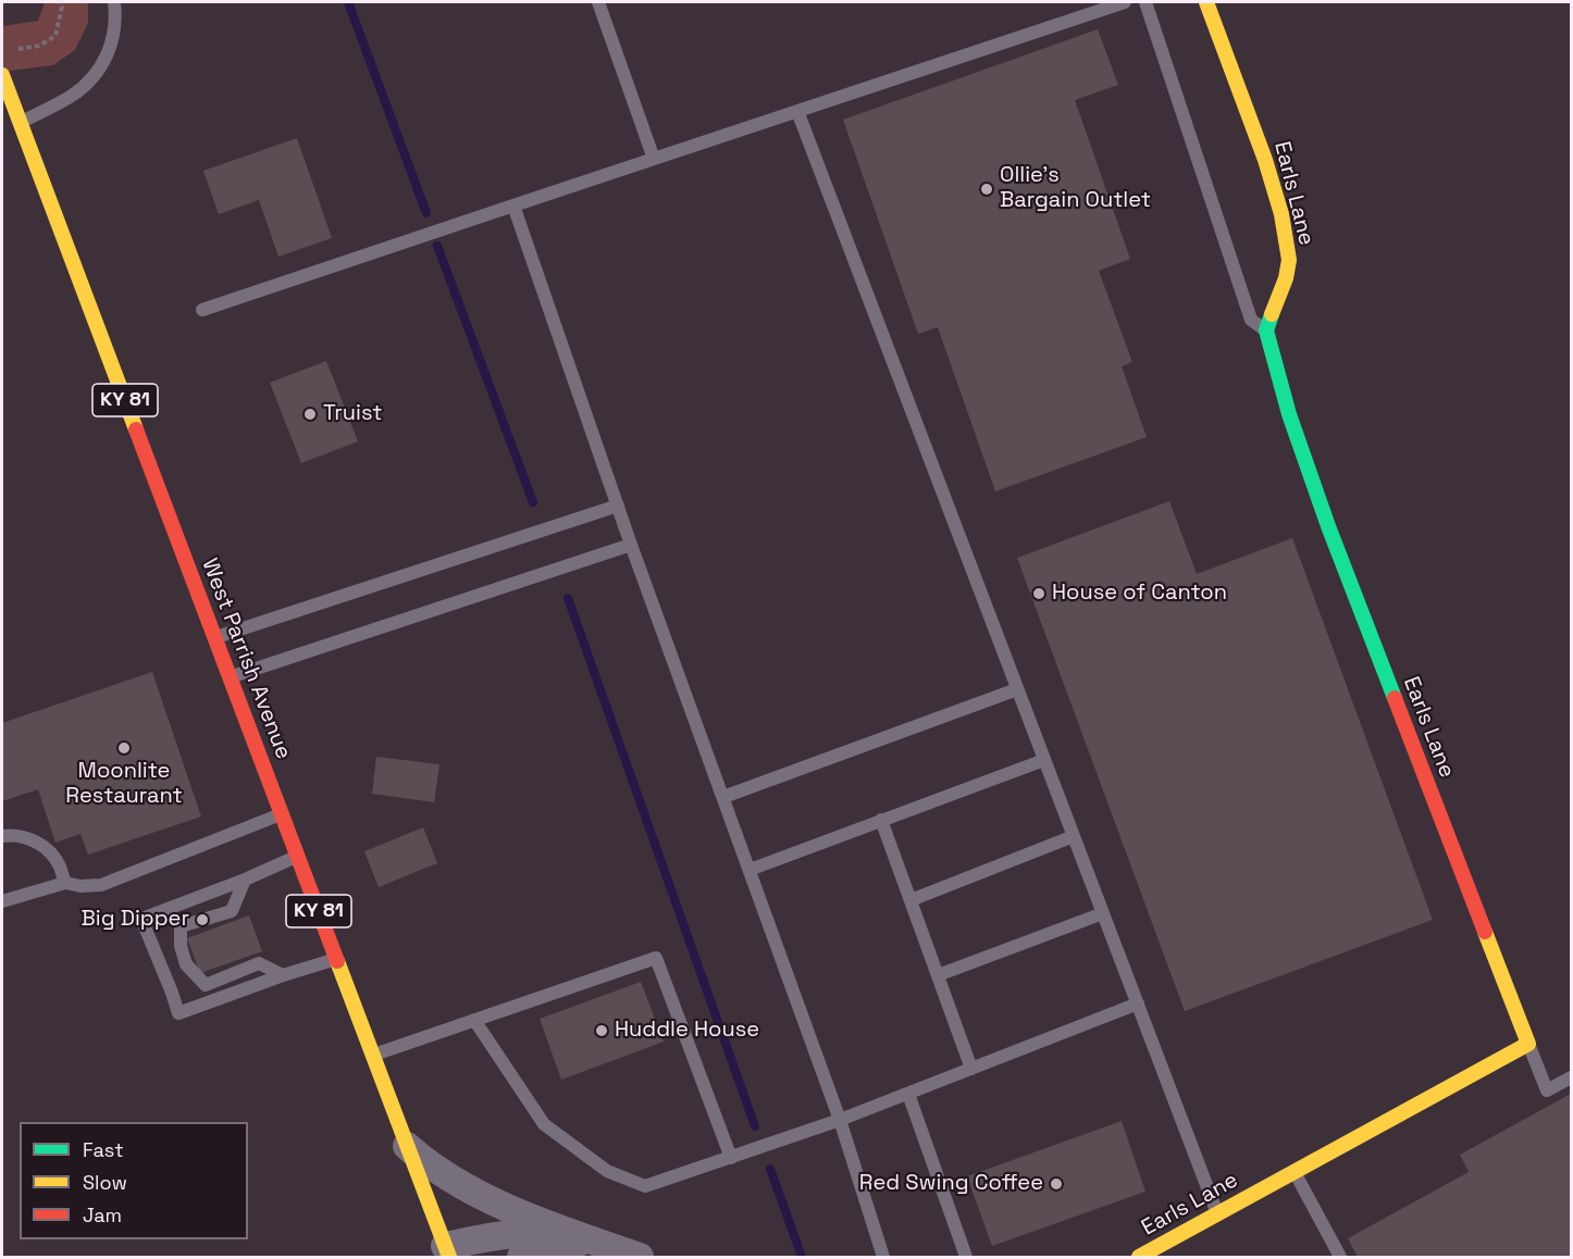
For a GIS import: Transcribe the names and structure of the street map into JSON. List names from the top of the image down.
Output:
{
  "streets": {
    "street": ["Earls Lane", "KY 81", "West Parrish Avenue"]
  },
  "places": [
    "Ollie's Bargain Outlet",
    "Truist",
    "House of Canton",
    "Moonlite Restaurant",
    "Big Dipper",
    "Huddle House",
    "Red Swing Coffee"
  ],
  "legend": ["Fast", "Slow", "Jam"]
}
